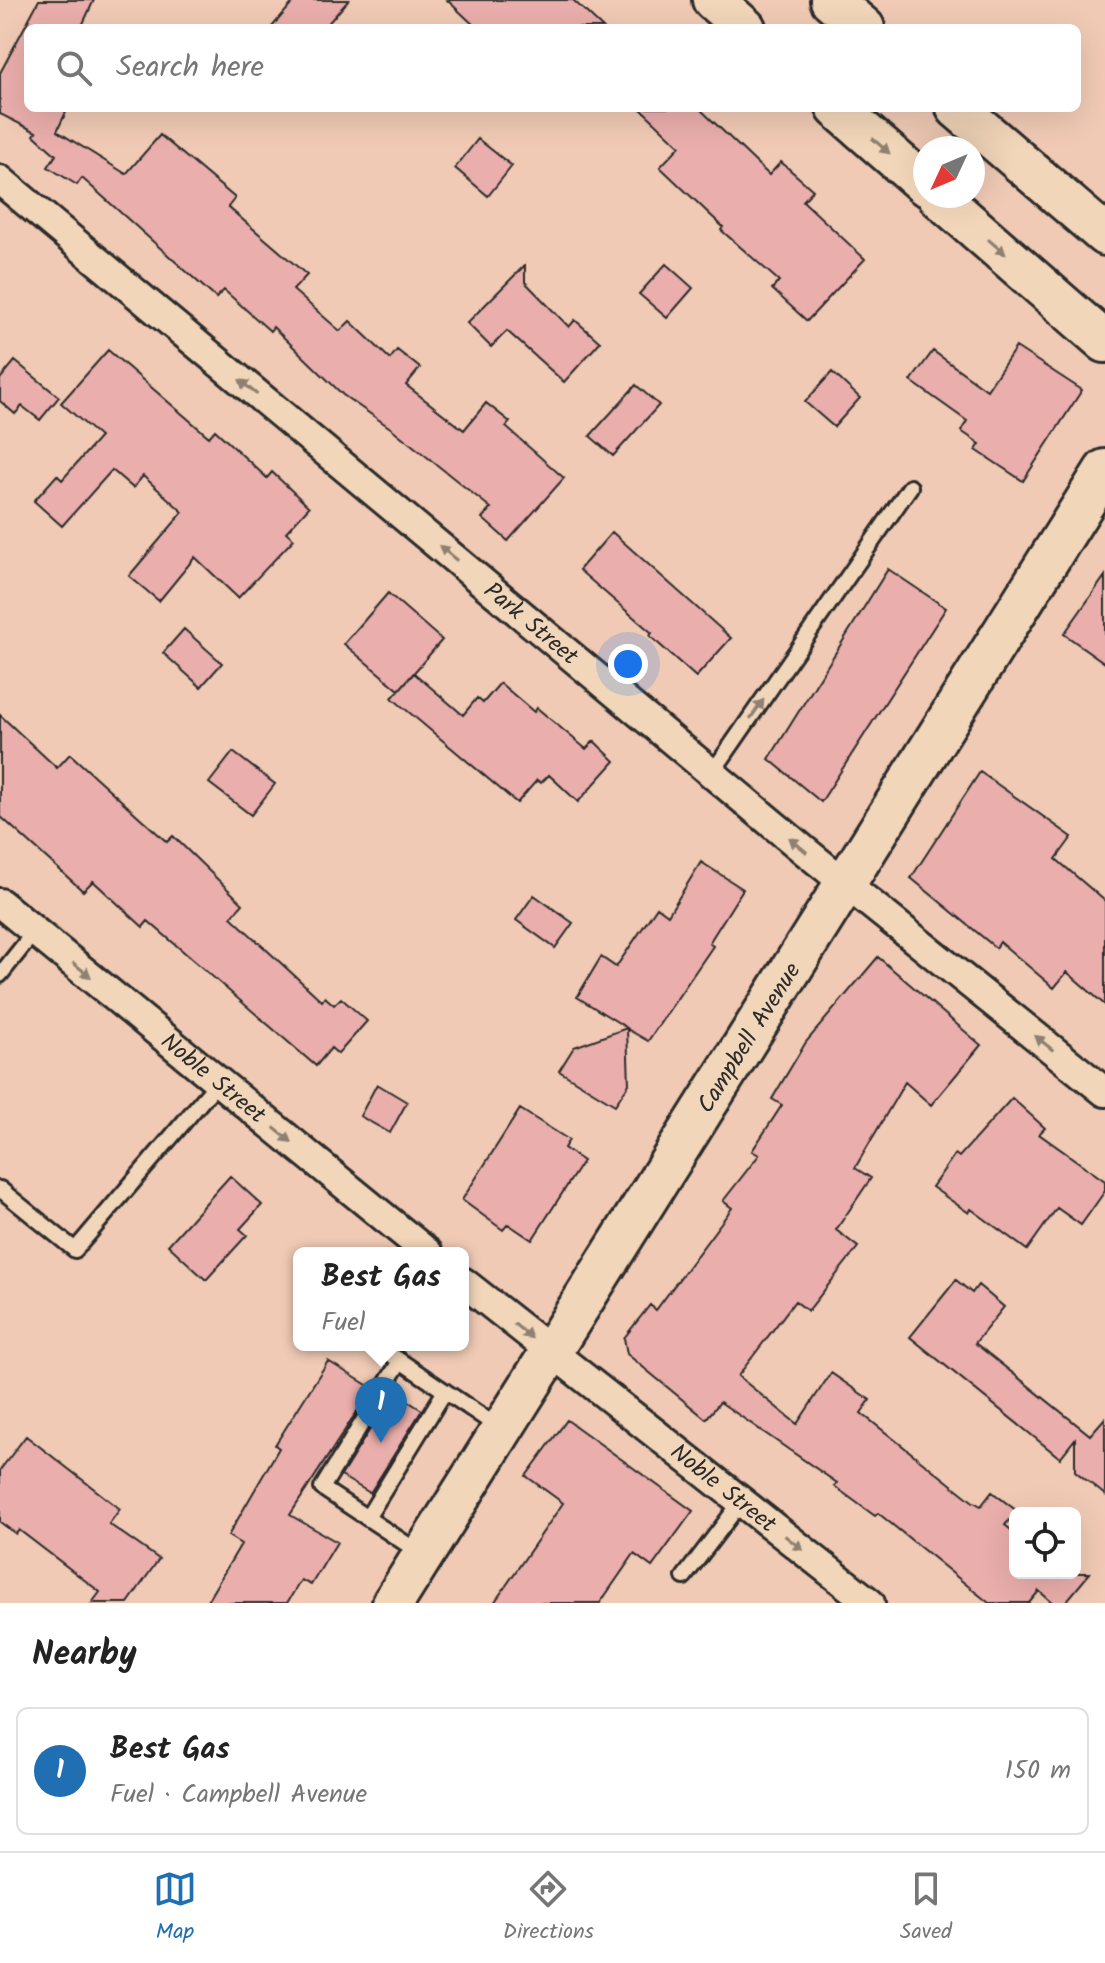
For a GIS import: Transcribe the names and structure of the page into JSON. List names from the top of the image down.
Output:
{
  "streets": {
    "main road": ["Campbell Avenue"],
    "street": ["Park Street", "Noble Street"]
  },
  "crossings": [
    ["Park Street", "Campbell Avenue"],
    ["Campbell Avenue", "Noble Street"]
  ],
  "one_way": ["Park Street", "Noble Street"],
  "north": "bottom left",
  "page": {
    "search": "Search here",
    "popup": ["Best Gas", "Fuel"],
    "pins": "1",
    "heading": "Nearby",
    "list": [
      {
        "mark": "1",
        "name": "Best Gas",
        "note": "Fuel · Campbell Avenue",
        "value": "150 m"
      }
    ],
    "nav": ["Map", "Directions", "Saved"]
  }
}
